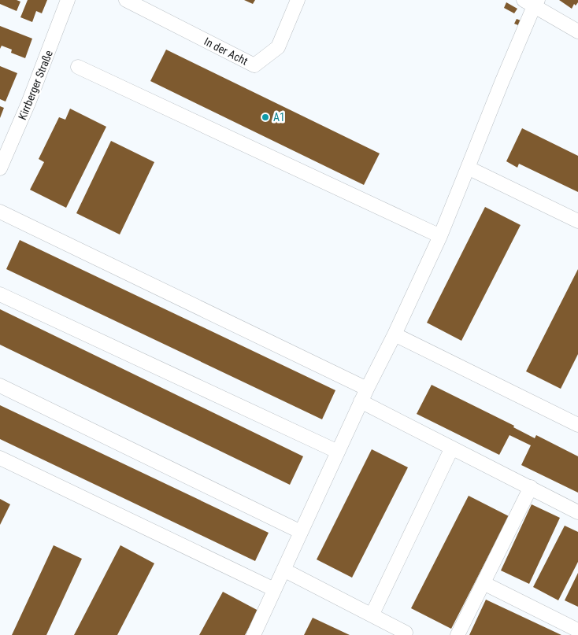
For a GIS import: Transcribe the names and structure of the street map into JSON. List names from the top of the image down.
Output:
{
  "streets": {
    "street": ["In der Acht", "Kirrberger Straße"]
  },
  "places": ["A1"]
}
